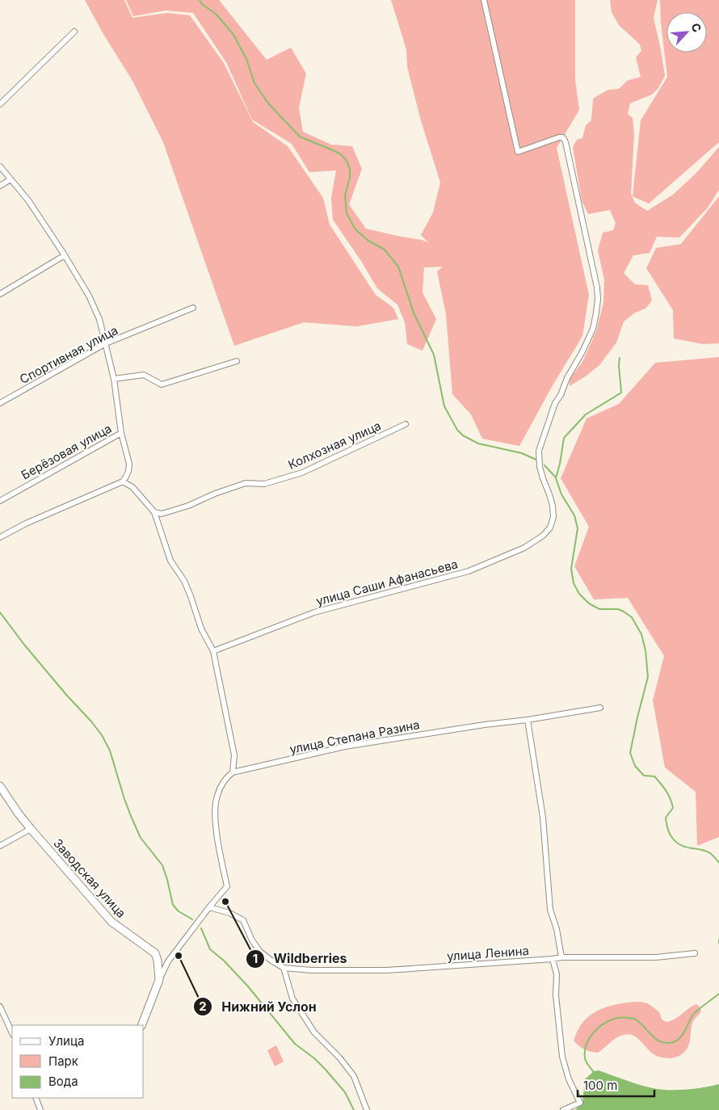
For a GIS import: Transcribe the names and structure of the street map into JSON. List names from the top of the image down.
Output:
{
  "streets": {
    "street": [
      "Спортивная улица",
      "Колхозная улица",
      "Берёзовая улица",
      "улица Саши Афанасьева",
      "улица Степана Разина",
      "Заводская улица",
      "улица Ленина"
    ]
  },
  "places": ["Wildberries", "Нижний Услон"],
  "legend": ["Улица", "Парк", "Вода"],
  "scale_bar": "100 m",
  "north": "top right"
}
